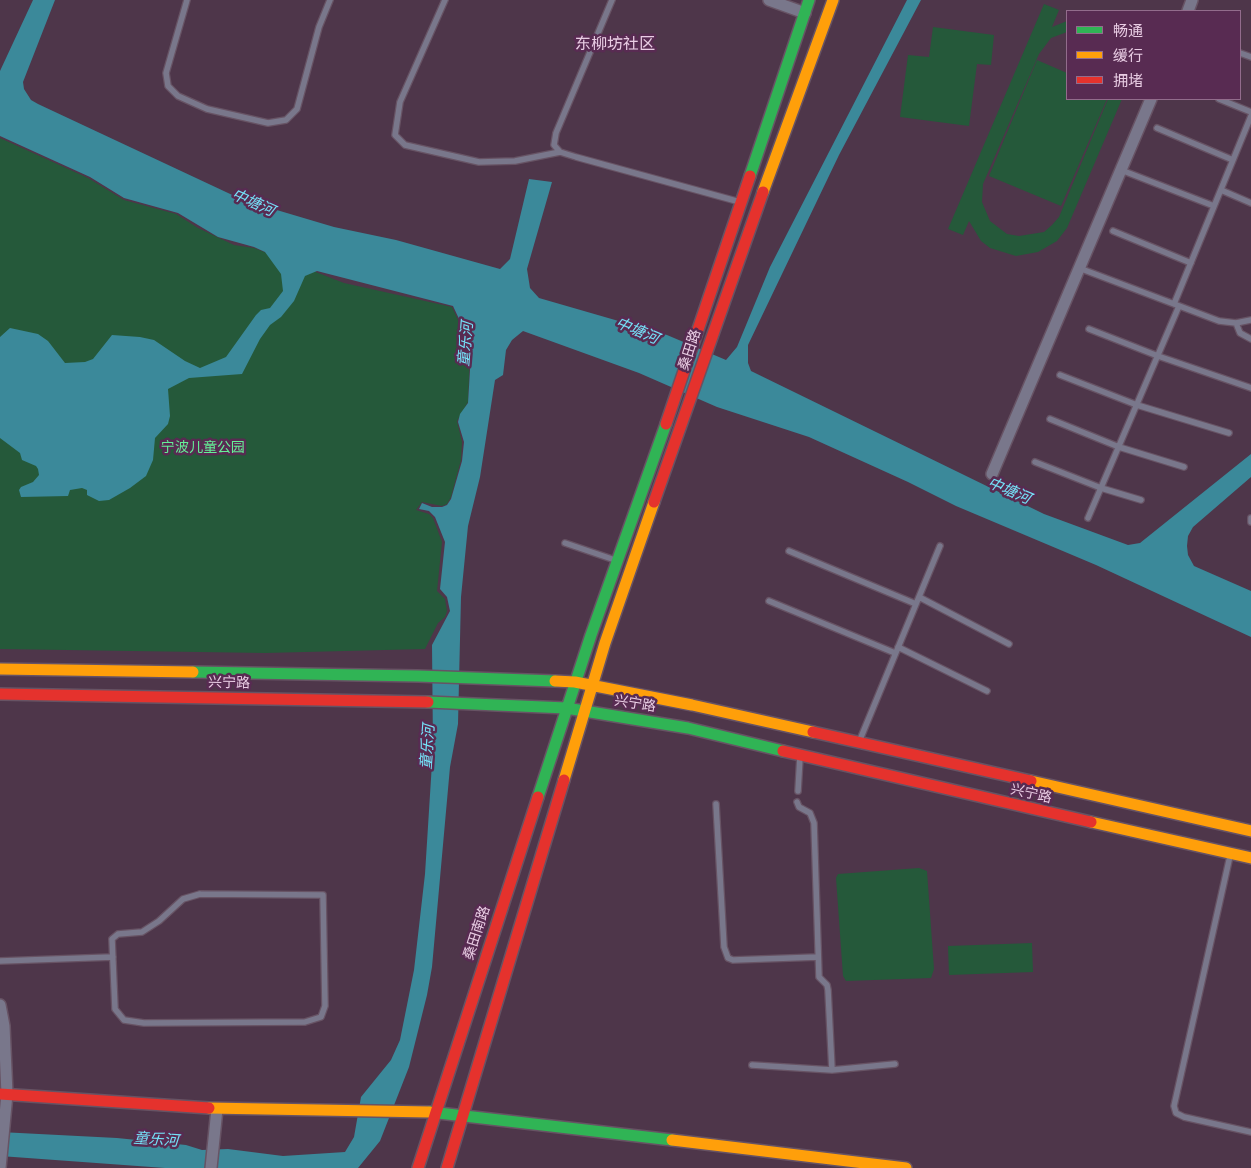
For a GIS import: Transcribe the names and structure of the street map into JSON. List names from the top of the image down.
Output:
{
  "streets": {
    "main road": ["桑田路", "兴宁路", "桑田南路"]
  },
  "crossings": [
    ["桑田路", "兴宁路"],
    ["桑田路", "桑田南路"],
    ["兴宁路", "桑田南路"]
  ],
  "districts": ["东柳坊社区"],
  "water": ["中塘河", "童乐河"],
  "parks": ["宁波儿童公园"],
  "legend": ["畅通", "缓行", "拥堵"]
}
